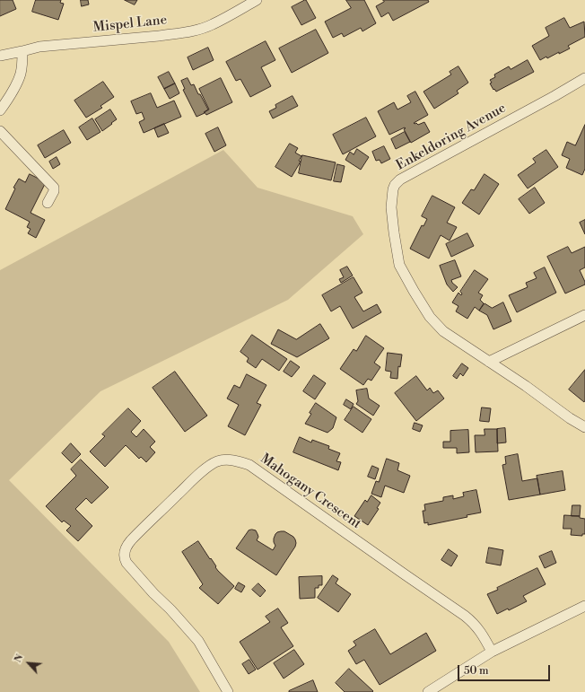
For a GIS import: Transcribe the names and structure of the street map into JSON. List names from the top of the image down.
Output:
{
  "streets": {
    "street": ["Mispel Lane", "Enkeldoring Avenue", "Mahogany Crescent"]
  },
  "scale_bar": "50 m",
  "north": "top left"
}
